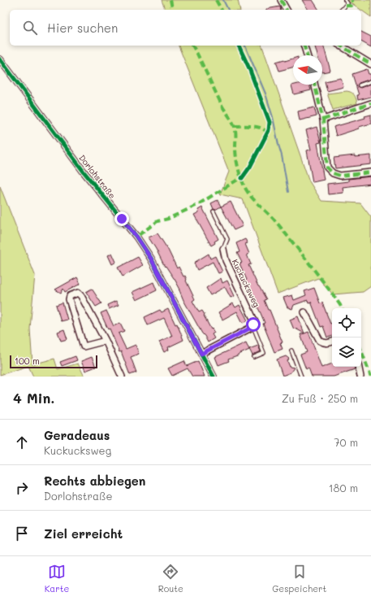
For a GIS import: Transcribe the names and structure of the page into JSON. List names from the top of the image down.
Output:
{
  "streets": {
    "street": ["Dorlohstraße", "Kuckucksweg"]
  },
  "scale_bar": "100 m",
  "north": "left",
  "page": {
    "search": "Hier suchen",
    "scale": "100 m",
    "heading": ["4 Min.", "Zu Fuß · 250 m"],
    "list": [
      ["Geradeaus", "Kuckucksweg", "70 m"],
      ["Rechts abbiegen", "Dorlohstraße", "180 m"],
      "Ziel erreicht"
    ],
    "nav": ["Karte", "Route", "Gespeichert"]
  }
}
